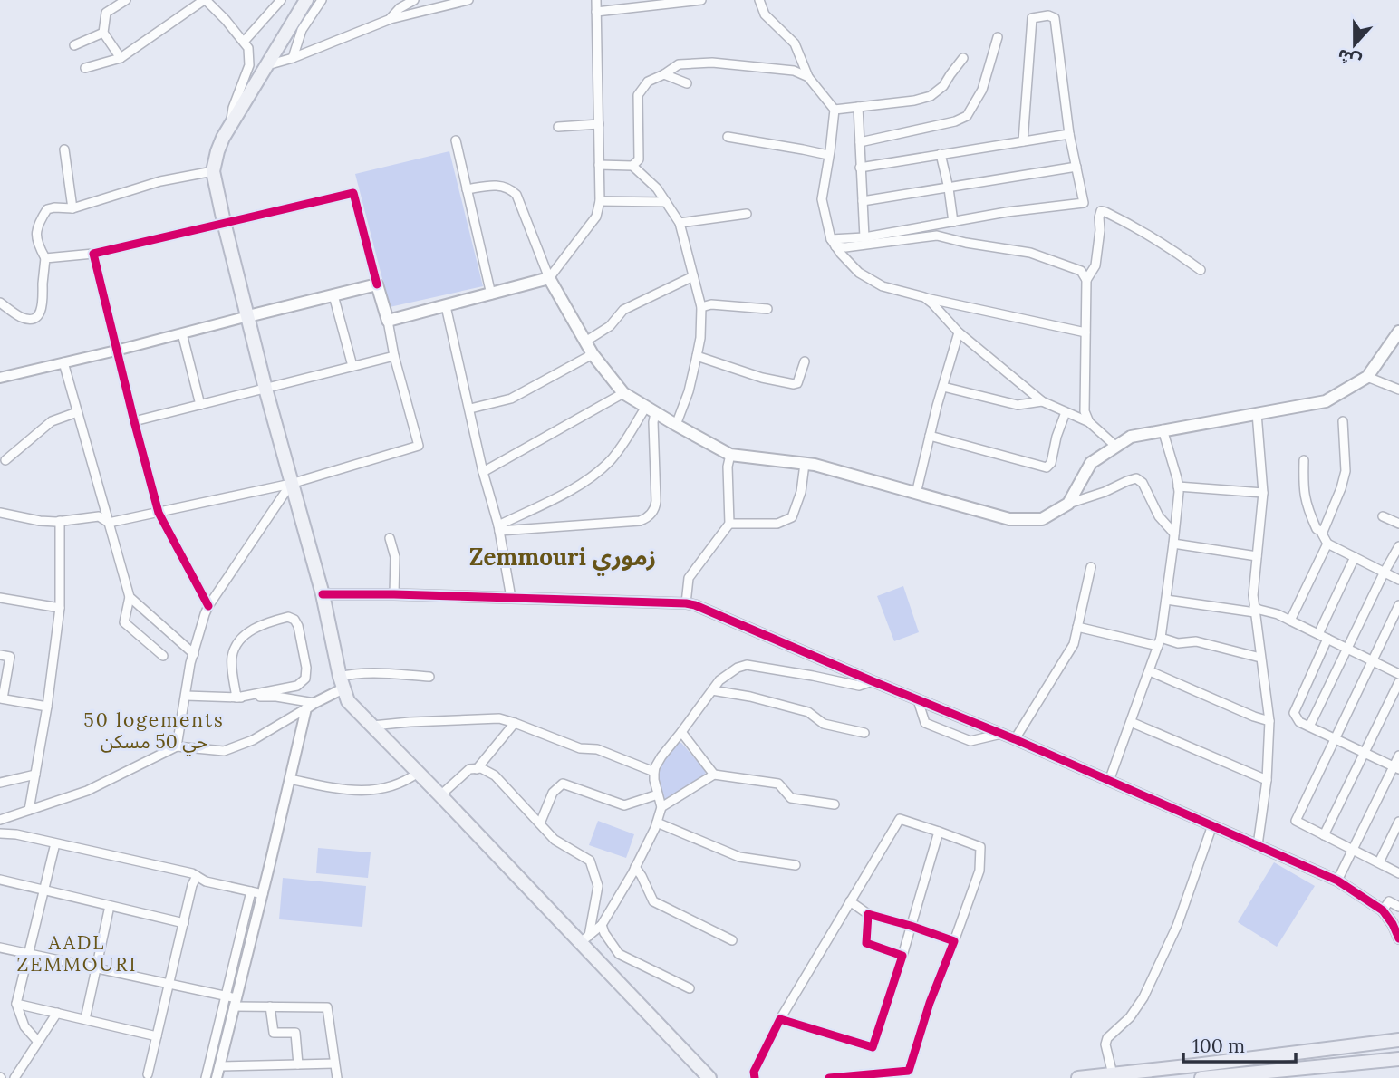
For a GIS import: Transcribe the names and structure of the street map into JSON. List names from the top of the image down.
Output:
{
  "districts": ["Zemmouri زموري", "50 logements حي 50 مسكن", "AADL ZEMMOURI"],
  "scale_bar": "100 m",
  "north": "bottom"
}
